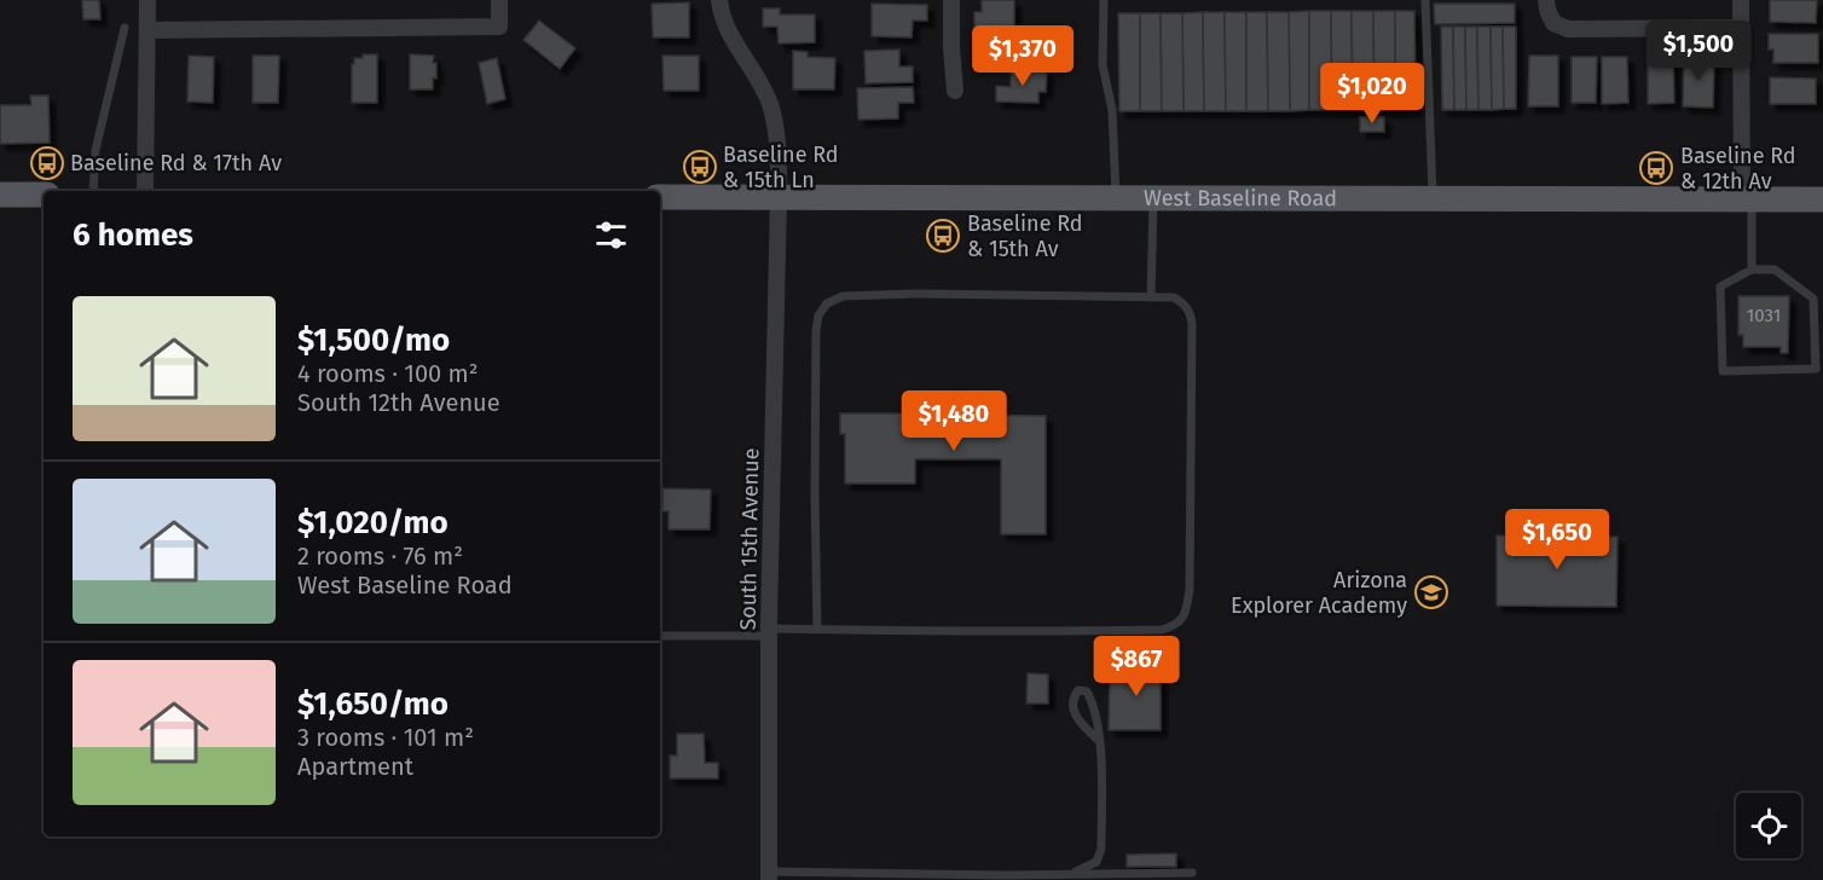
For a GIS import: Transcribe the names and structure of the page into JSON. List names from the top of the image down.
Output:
{
  "streets": {
    "main road": ["West Baseline Road"],
    "street": ["South 15th Avenue"]
  },
  "crossings": [
    ["West Baseline Road", "South 15th Avenue"]
  ],
  "places": {
    "bus stop": [
      "Baseline Rd & 17th Av",
      "Baseline Rd & 15th Ln",
      "Baseline Rd & 12th Av",
      "Baseline Rd & 15th Av"
    ],
    "school or university": ["Arizona Explorer Academy"]
  },
  "house_numbers": ["1031"],
  "page": {
    "price": [
      "$1,500",
      "$1,370",
      "$1,020",
      "$1,480",
      "$1,650",
      "$867"
    ],
    "heading": "6 homes",
    "list": [
      {
        "name": "$1,500/mo",
        "note": "4 rooms · 100 m² · South 12th Avenue"
      },
      {
        "name": "$1,020/mo",
        "note": "2 rooms · 76 m² · West Baseline Road"
      },
      {
        "name": "$1,650/mo",
        "note": "3 rooms · 101 m² · Apartment"
      }
    ]
  }
}
